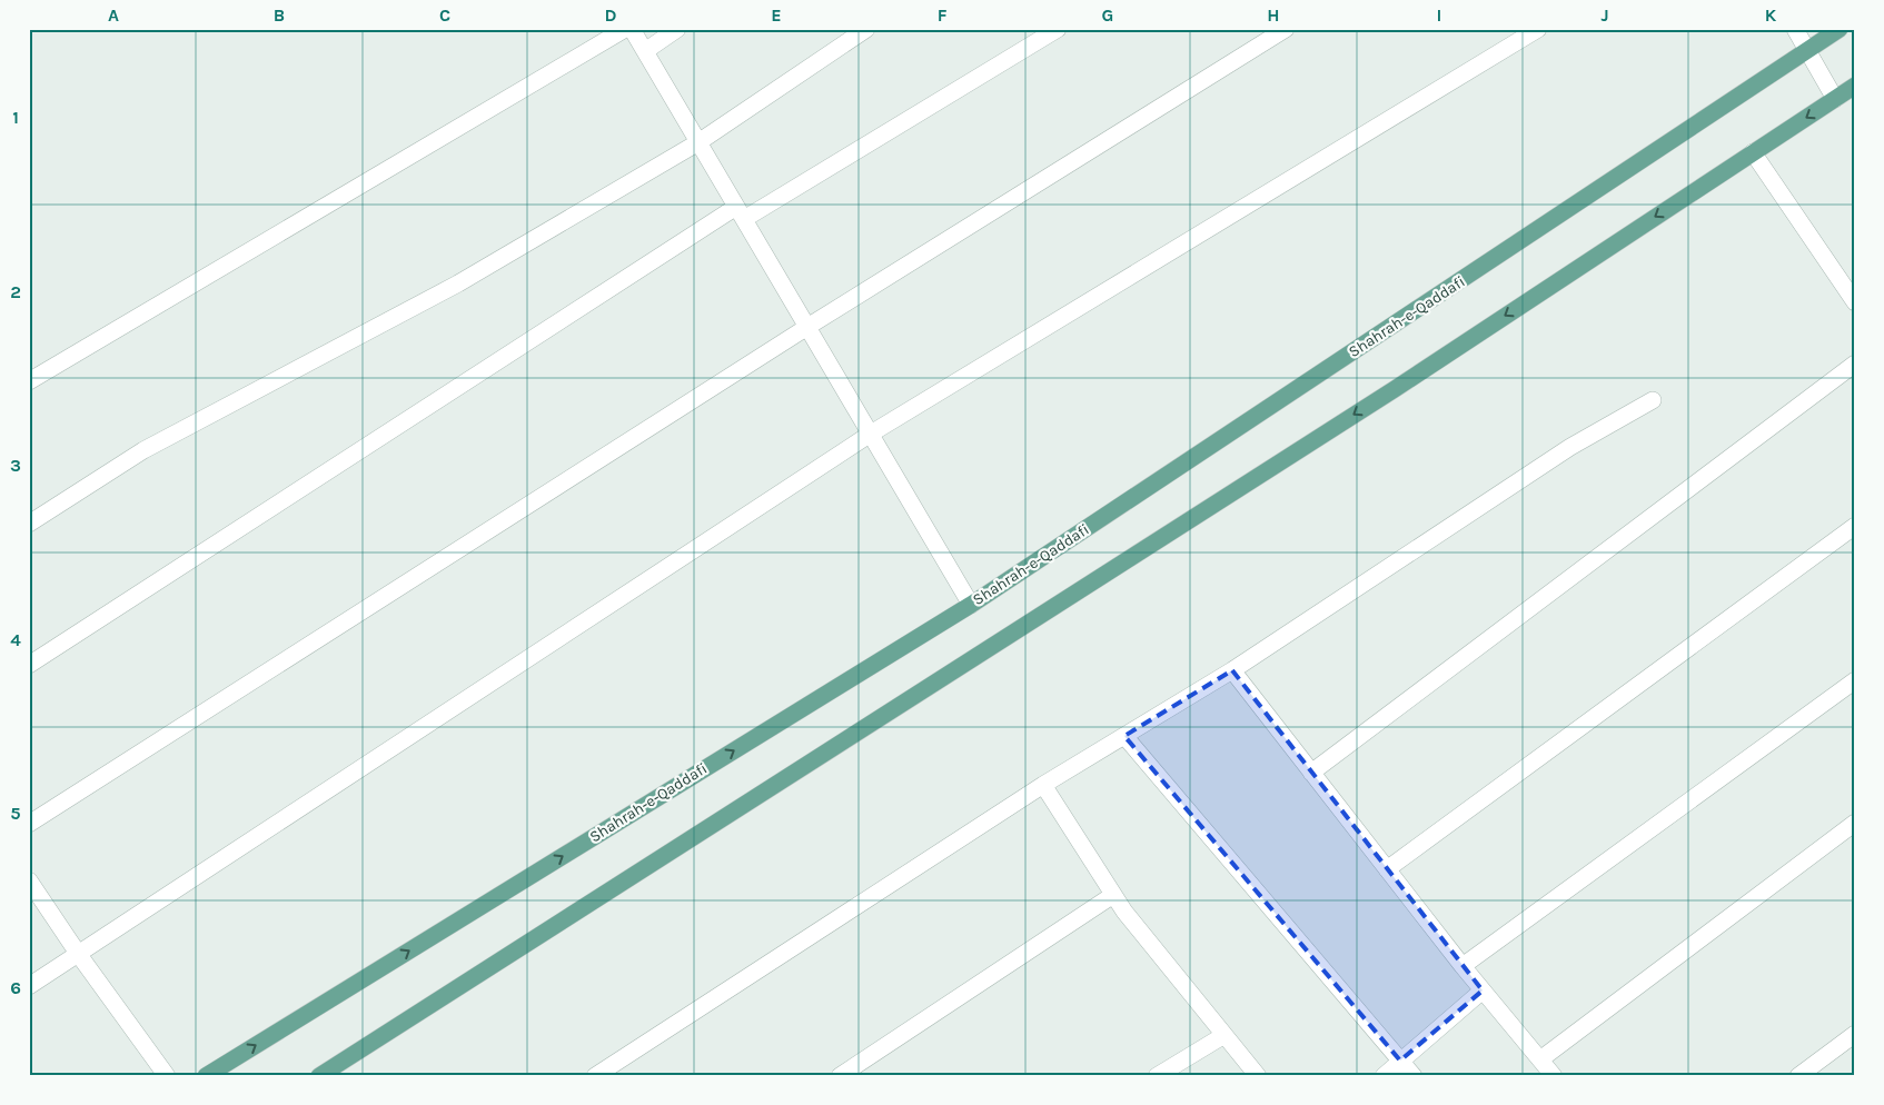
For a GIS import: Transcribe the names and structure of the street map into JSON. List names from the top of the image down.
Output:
{
  "streets": {
    "main road": ["Shahrah-e-Qaddafi"]
  },
  "grid": {
    "columns": [
      "A",
      "B",
      "C",
      "D",
      "E",
      "F",
      "G",
      "H",
      "I",
      "J",
      "K"
    ],
    "rows": [
      "1",
      "2",
      "3",
      "4",
      "5",
      "6"
    ]
  }
}
